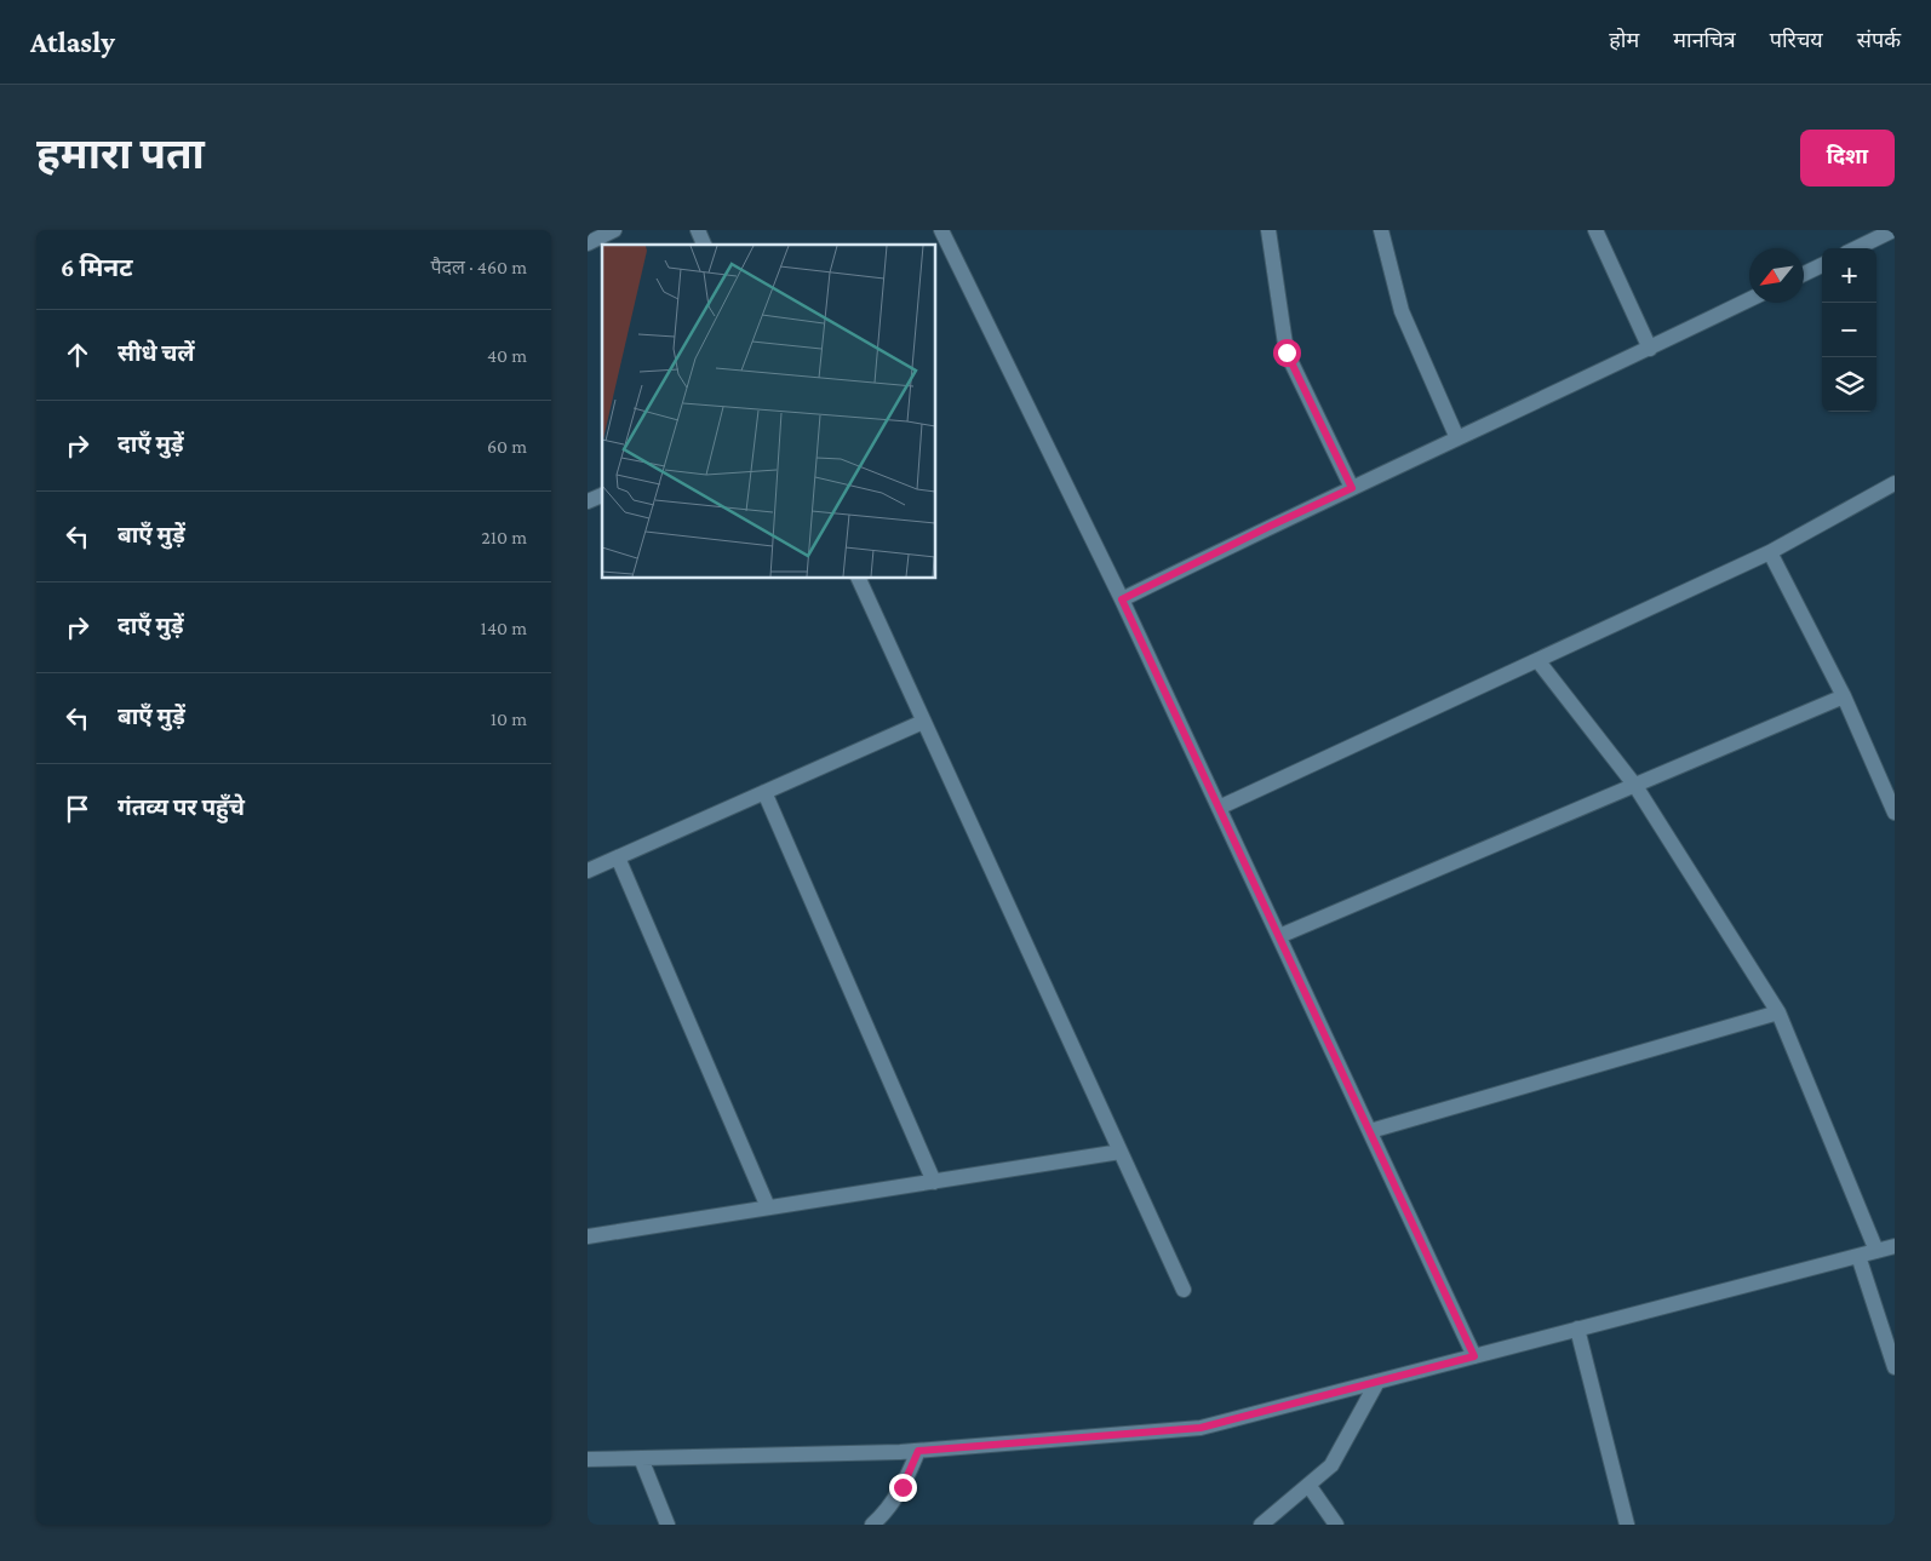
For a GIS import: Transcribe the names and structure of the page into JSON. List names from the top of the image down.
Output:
{
  "north": "bottom left",
  "page": {
    "header": "Atlasly",
    "nav": [
      "होम",
      "मानचित्र",
      "परिचय",
      "संपर्क"
    ],
    "buttons": "दिशा",
    "title": "हमारा पता",
    "heading": ["6 मिनट", "पैदल · 460 m"],
    "map_buttons": ["+", "−"],
    "list": [
      ["सीधे चलें", "40 m"],
      ["दाएँ मुड़ें", "60 m"],
      ["बाएँ मुड़ें", "210 m"],
      ["दाएँ मुड़ें", "140 m"],
      ["बाएँ मुड़ें", "10 m"],
      "गंतव्य पर पहुँचे"
    ]
  }
}
